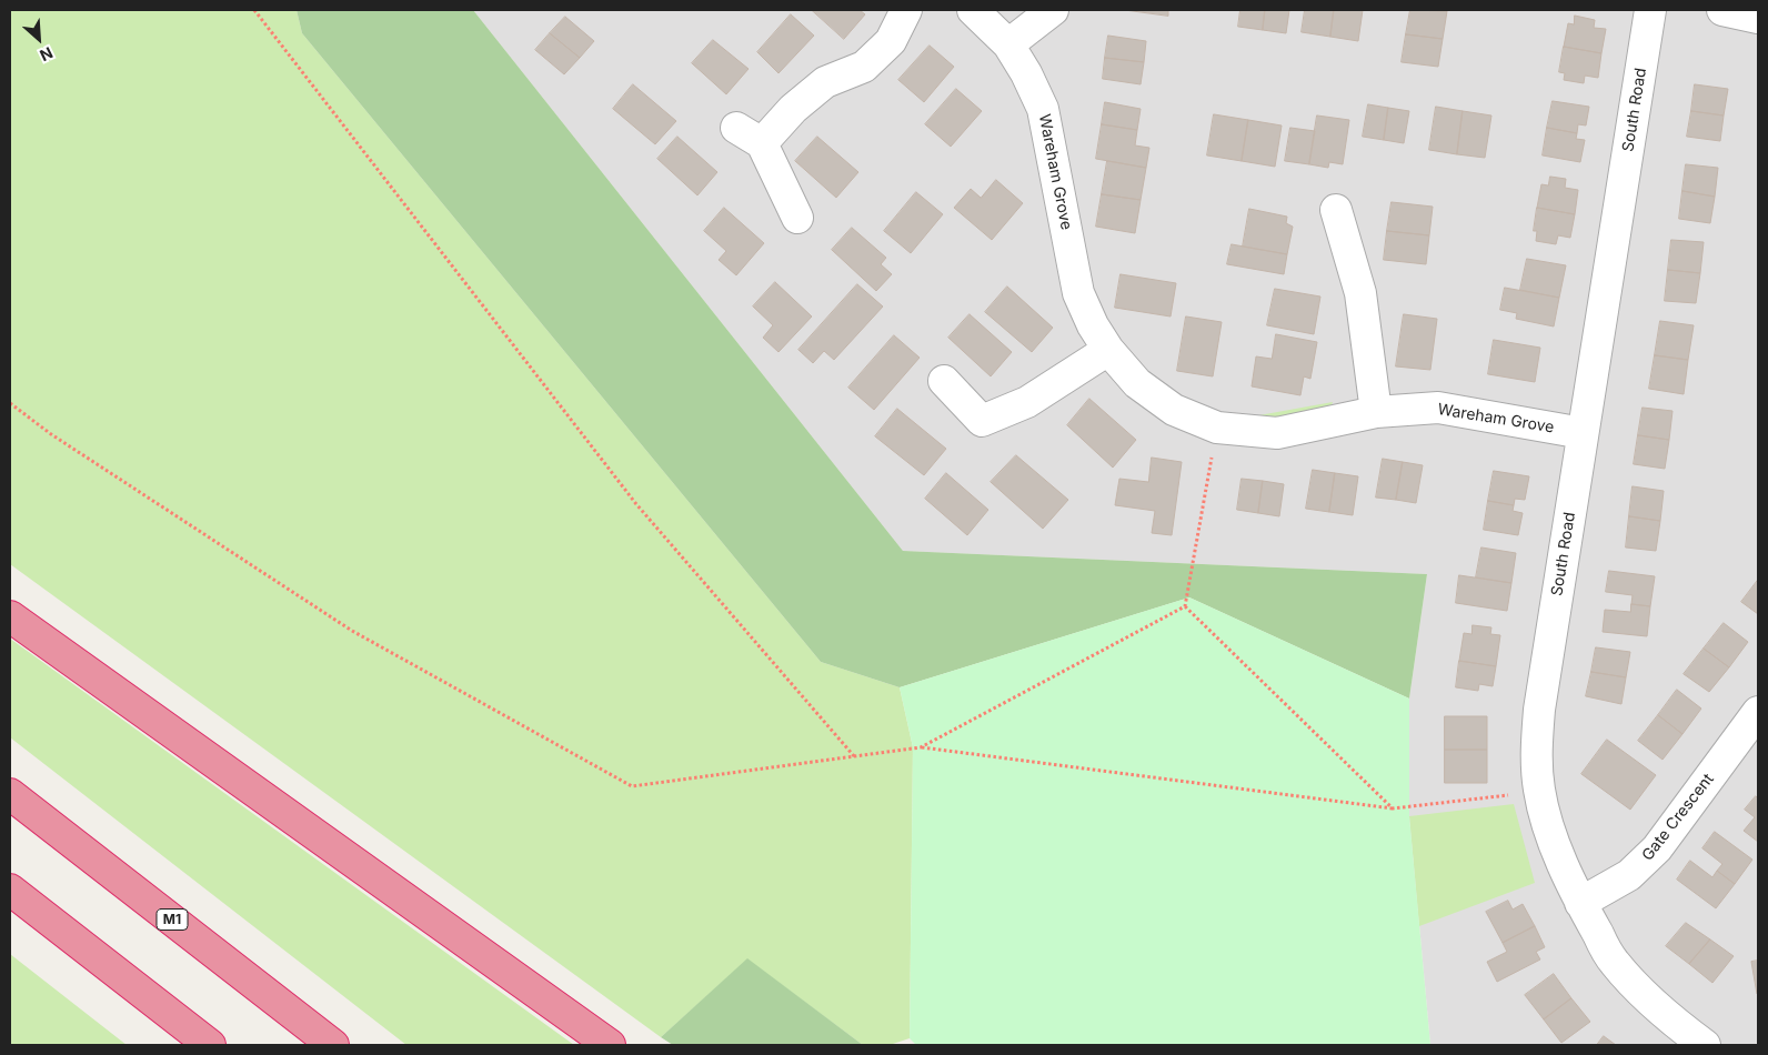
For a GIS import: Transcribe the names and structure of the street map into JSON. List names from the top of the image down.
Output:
{
  "streets": {
    "highway": ["M1"],
    "street": ["South Road", "Wareham Grove", "Gate Crescent"]
  },
  "crossings": [
    ["South Road", "Wareham Grove"],
    ["South Road", "Gate Crescent"]
  ],
  "north": "bottom right"
}
